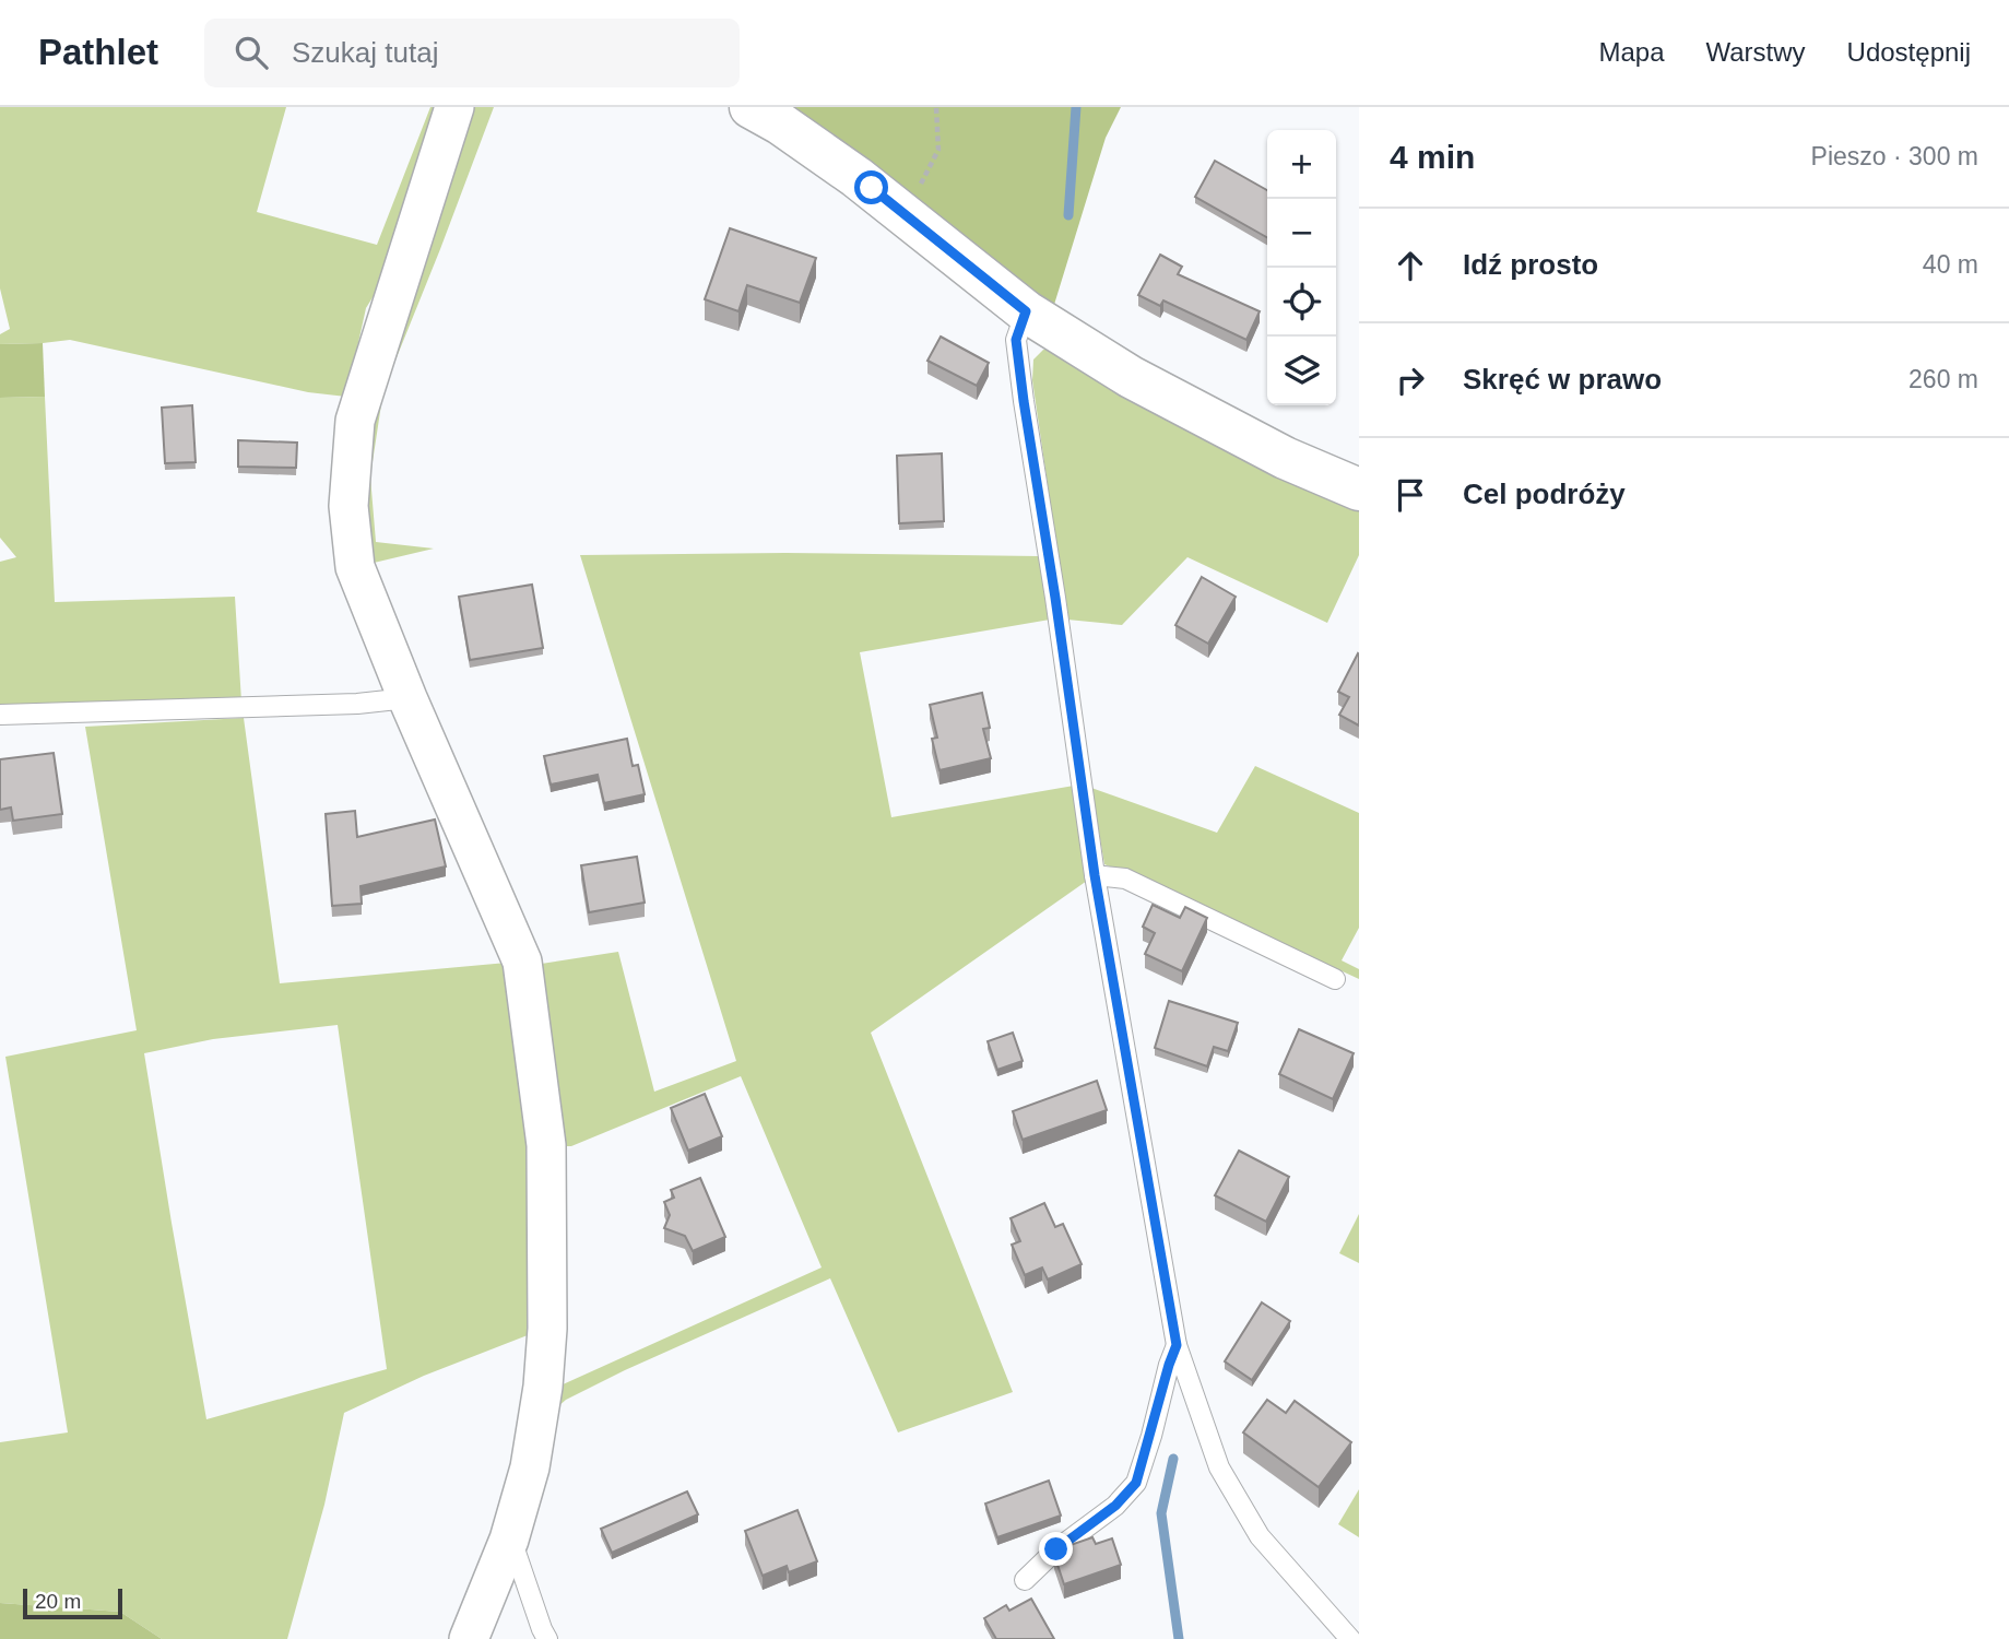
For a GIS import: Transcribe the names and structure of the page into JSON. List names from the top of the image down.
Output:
{
  "scale_bar": "20 m",
  "page": {
    "header": "Pathlet",
    "search": "Szukaj tutaj",
    "nav": ["Mapa", "Warstwy", "Udostępnij"],
    "heading": ["4 min", "Pieszo · 300 m"],
    "map_buttons": ["+", "−"],
    "list": [
      ["Idź prosto", "40 m"],
      ["Skręć w prawo", "260 m"],
      "Cel podróży"
    ],
    "scale": "20 m"
  }
}
